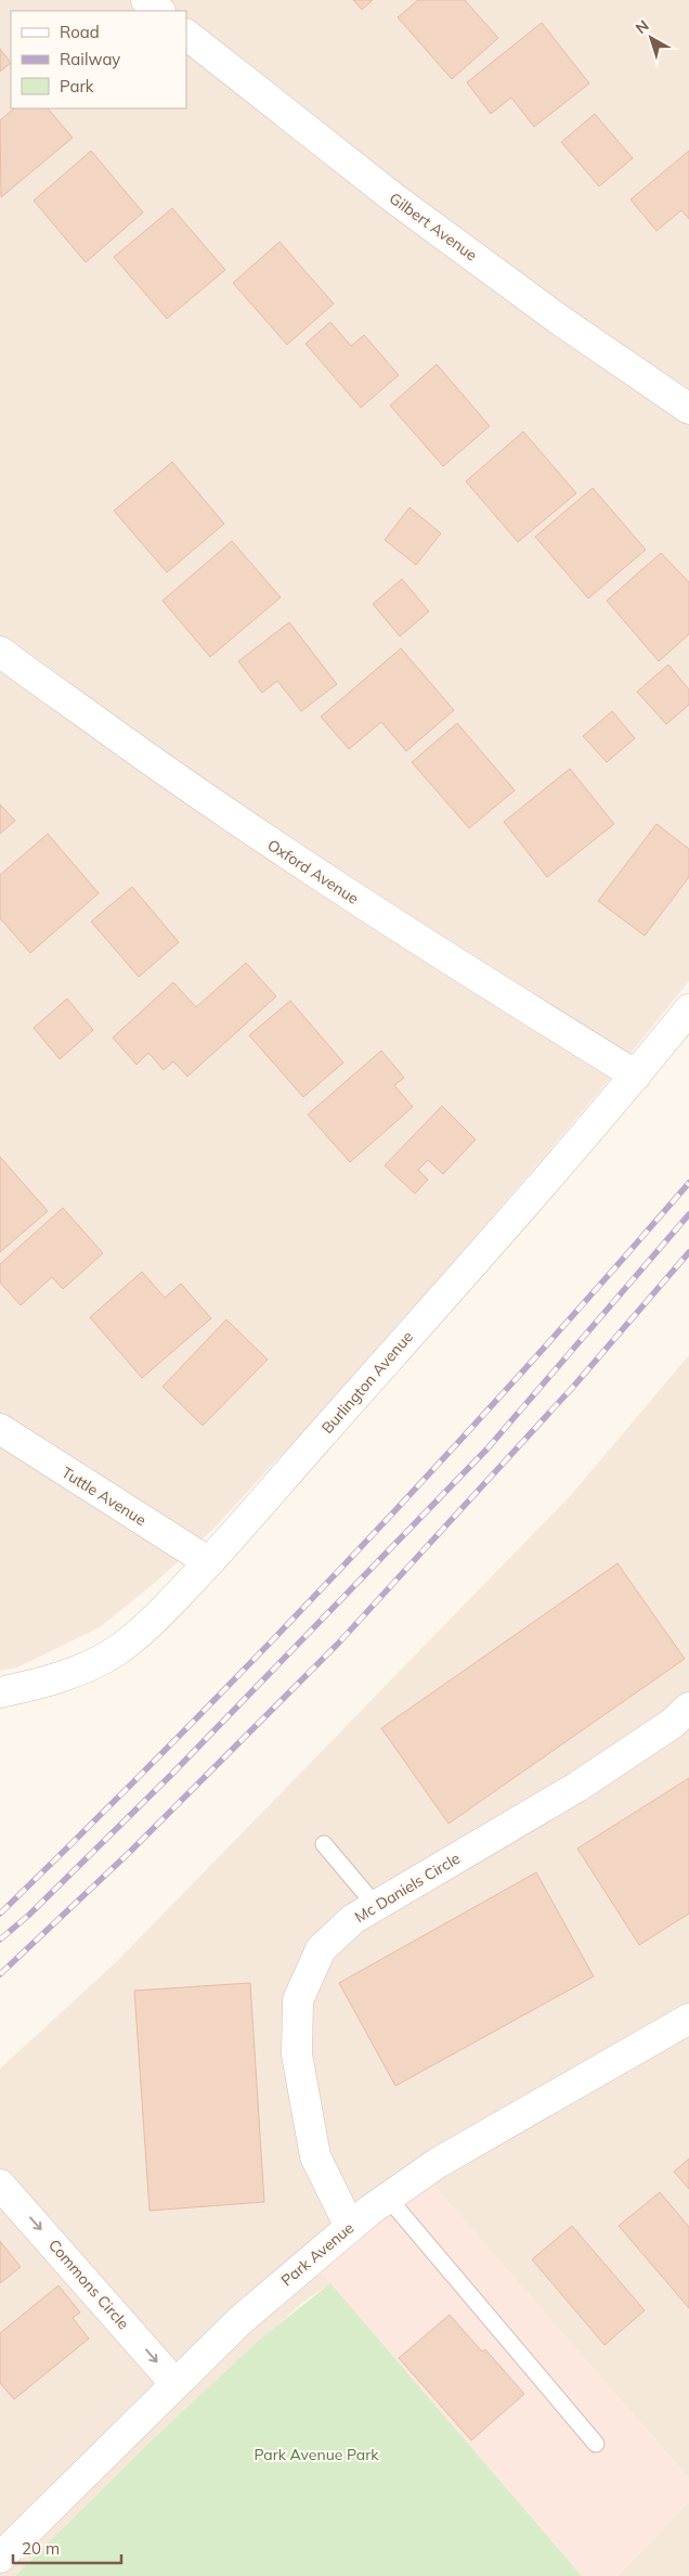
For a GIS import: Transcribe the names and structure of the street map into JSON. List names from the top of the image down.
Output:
{
  "streets": {
    "street": [
      "Gilbert Avenue",
      "Oxford Avenue",
      "Burlington Avenue",
      "Tuttle Avenue",
      "Mc Daniels Circle",
      "Park Avenue",
      "Commons Circle"
    ]
  },
  "crossings": [
    ["Oxford Avenue", "Burlington Avenue"],
    ["Burlington Avenue", "Tuttle Avenue"],
    ["Mc Daniels Circle", "Park Avenue"],
    ["Park Avenue", "Commons Circle"]
  ],
  "one_way": ["Commons Circle"],
  "parks": ["Park Avenue Park"],
  "legend": ["Road", "Railway", "Park"],
  "scale_bar": "20 m",
  "north": "top left"
}
